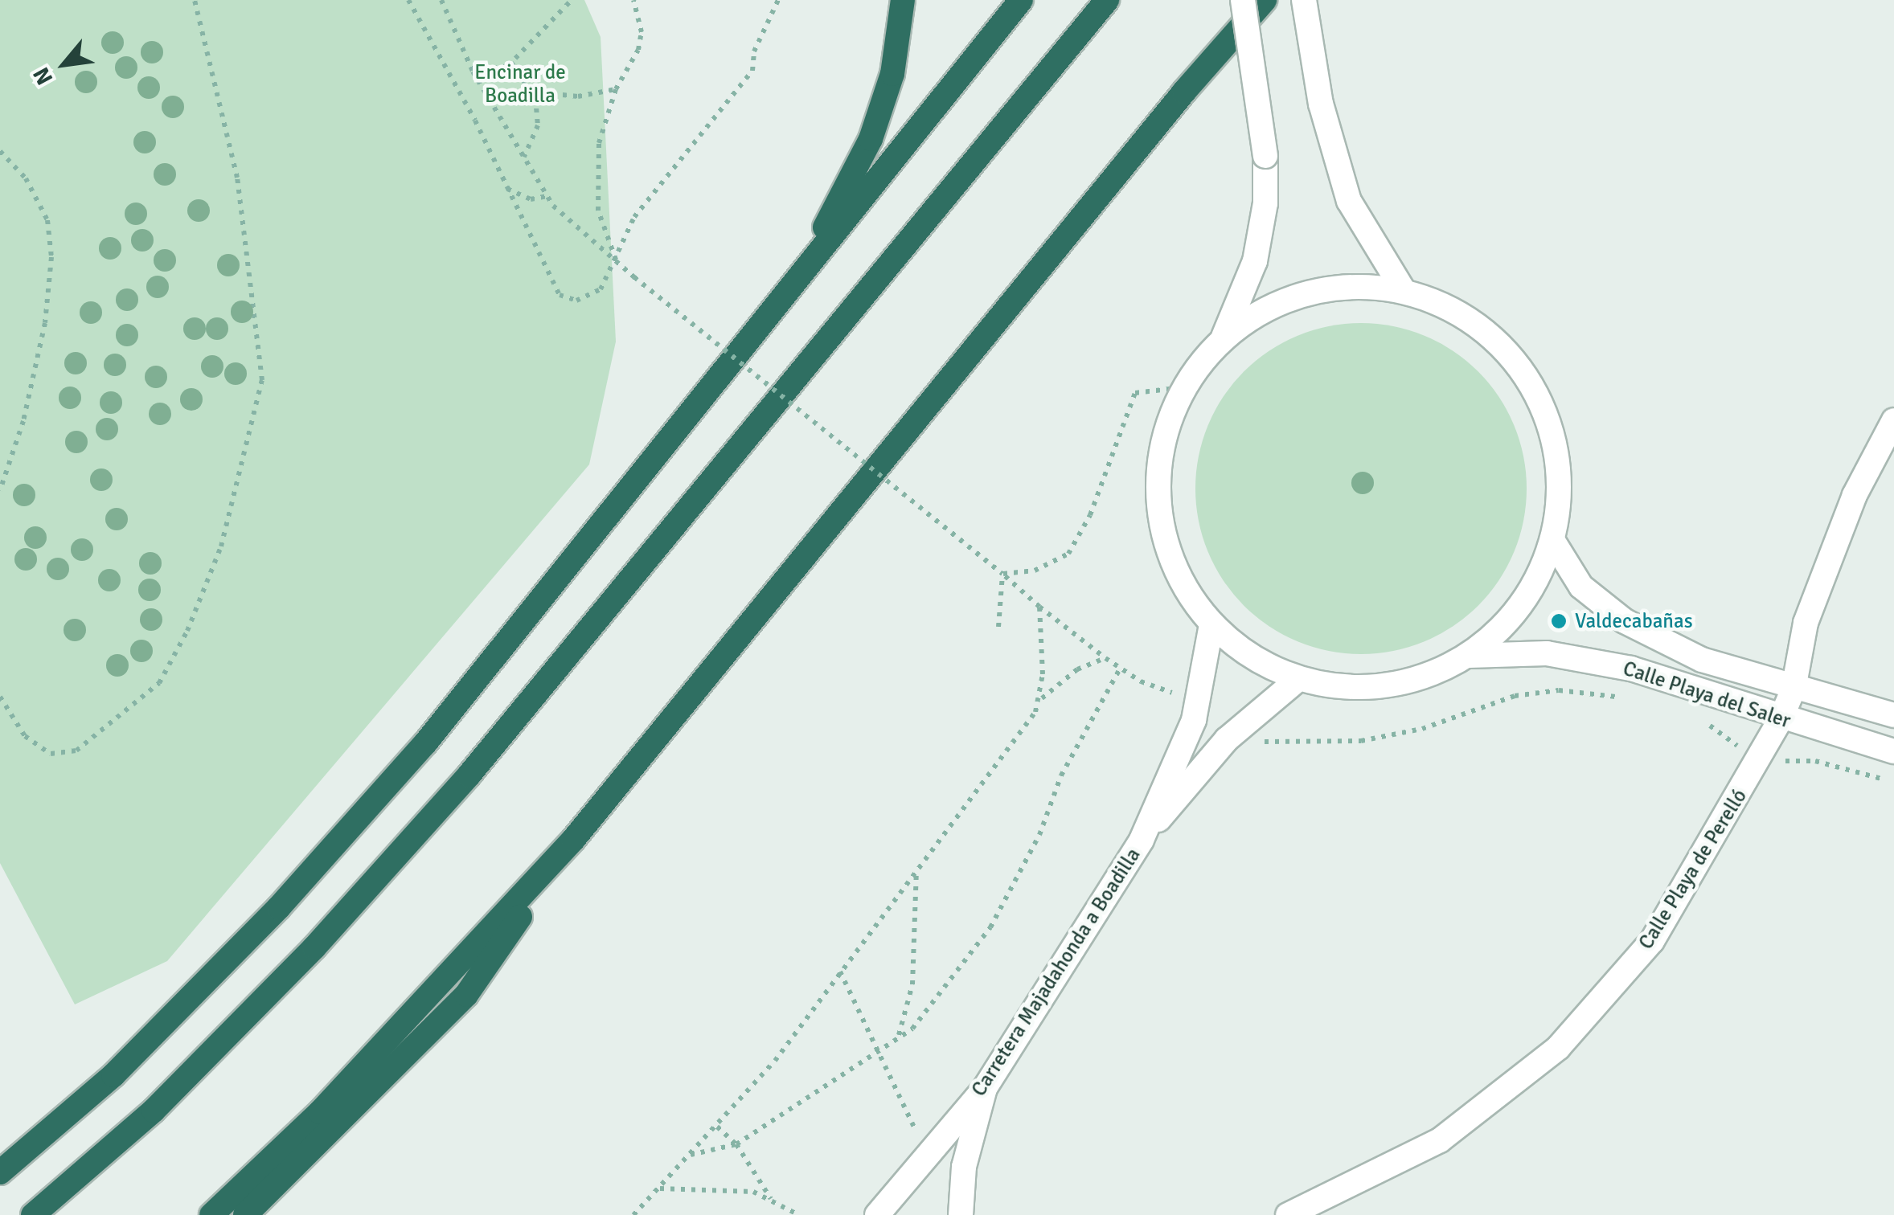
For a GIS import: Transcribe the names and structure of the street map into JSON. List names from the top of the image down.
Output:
{
  "streets": {
    "street": ["Calle Playa del Saler", "Calle Playa de Perelló", "Carretera Majadahonda a Boadilla"]
  },
  "crossings": [
    ["Calle Playa del Saler", "Calle Playa de Perelló"]
  ],
  "parks": ["Encinar de Boadilla"],
  "places": ["Valdecabañas"],
  "north": "bottom left"
}
